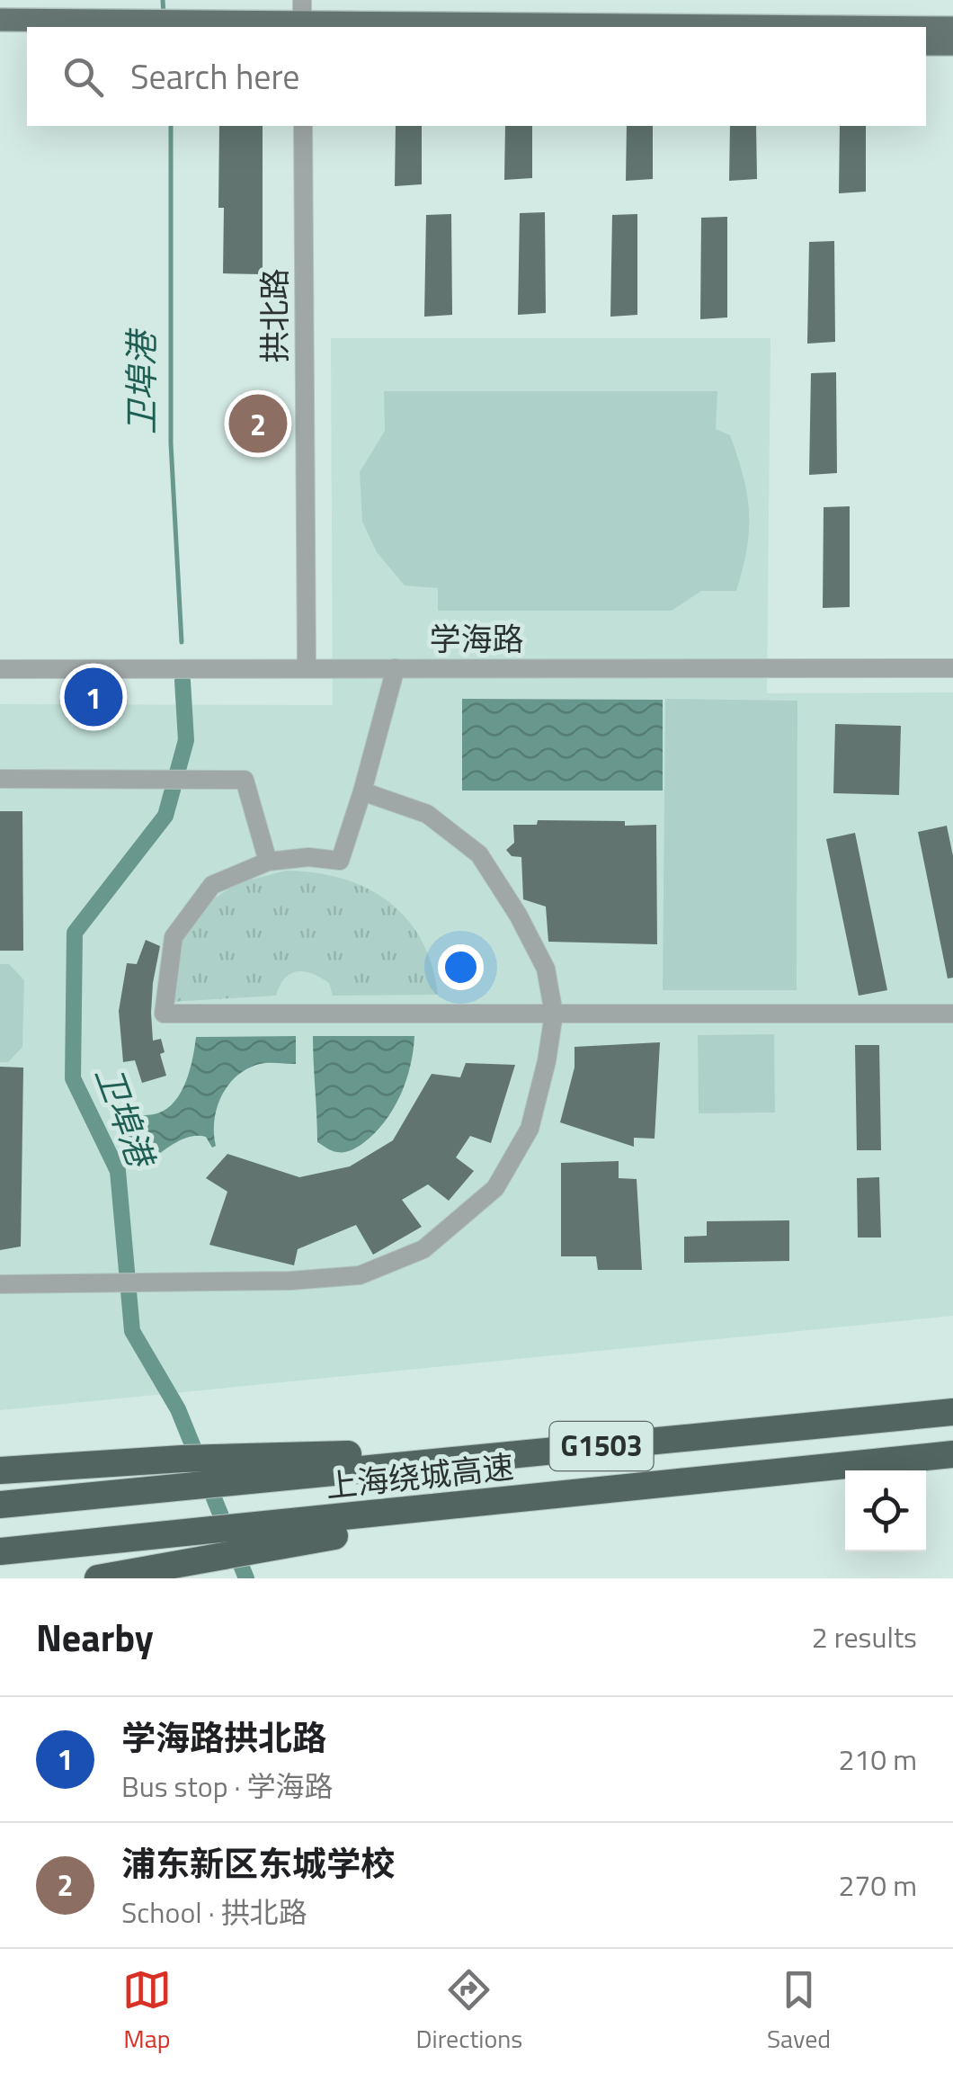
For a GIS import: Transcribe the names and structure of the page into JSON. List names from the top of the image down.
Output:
{
  "streets": {
    "highway": ["G1503", "上海绕城高速"],
    "street": ["拱北路", "学海路"]
  },
  "crossings": [
    ["拱北路", "学海路"]
  ],
  "water": ["卫埠港"],
  "page": {
    "search": "Search here",
    "pins": ["2", "1"],
    "heading": ["Nearby", "2 results"],
    "list": [
      {
        "mark": "1",
        "name": "学海路拱北路",
        "note": "Bus stop · 学海路",
        "value": "210 m"
      },
      {
        "mark": "2",
        "name": "浦东新区东城学校",
        "note": "School · 拱北路",
        "value": "270 m"
      }
    ],
    "nav": ["Map", "Directions", "Saved"]
  }
}
